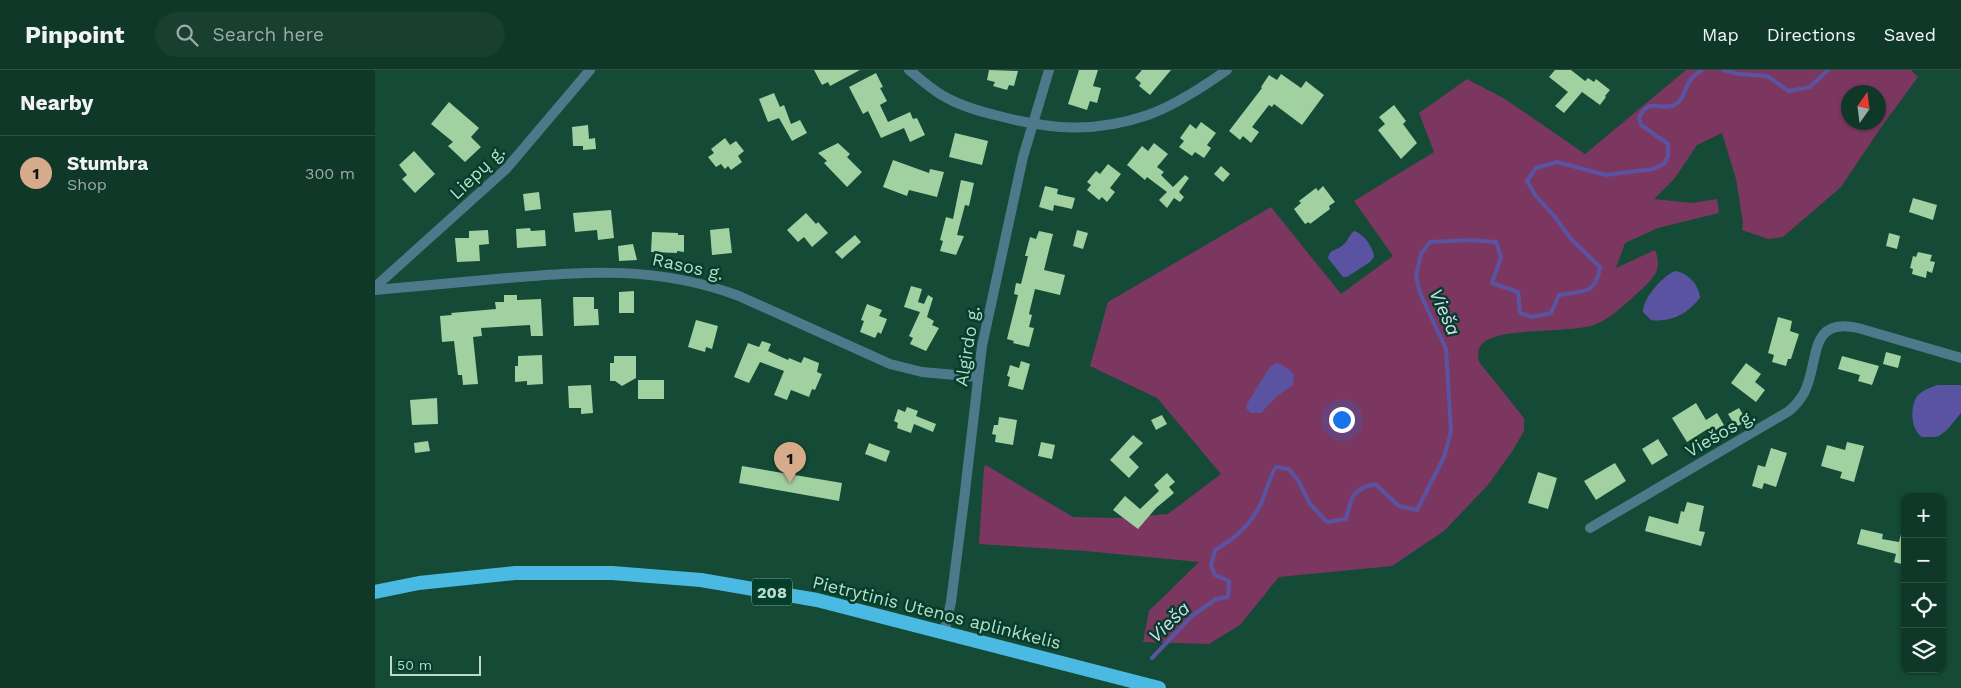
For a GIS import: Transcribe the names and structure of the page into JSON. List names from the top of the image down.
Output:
{
  "streets": {
    "highway": ["208", "Pietrytinis Utenos aplinkkelis"],
    "street": [
      "Liepų g.",
      "Rasos g.",
      "Algirdo g.",
      "Viešos g."
    ]
  },
  "crossings": [
    ["Liepų g.", "Rasos g."],
    ["Rasos g.", "Algirdo g."],
    ["Algirdo g.", "Pietrytinis Utenos aplinkkelis"]
  ],
  "water": ["Vieša"],
  "scale_bar": "50 m",
  "north": "top",
  "page": {
    "header": "Pinpoint",
    "search": "Search here",
    "nav": ["Map", "Directions", "Saved"],
    "heading": "Nearby",
    "list": [
      {
        "mark": "1",
        "name": "Stumbra",
        "note": "Shop",
        "value": "300 m"
      }
    ],
    "pins": "1",
    "map_buttons": ["+", "−"],
    "scale": "50 m"
  }
}
